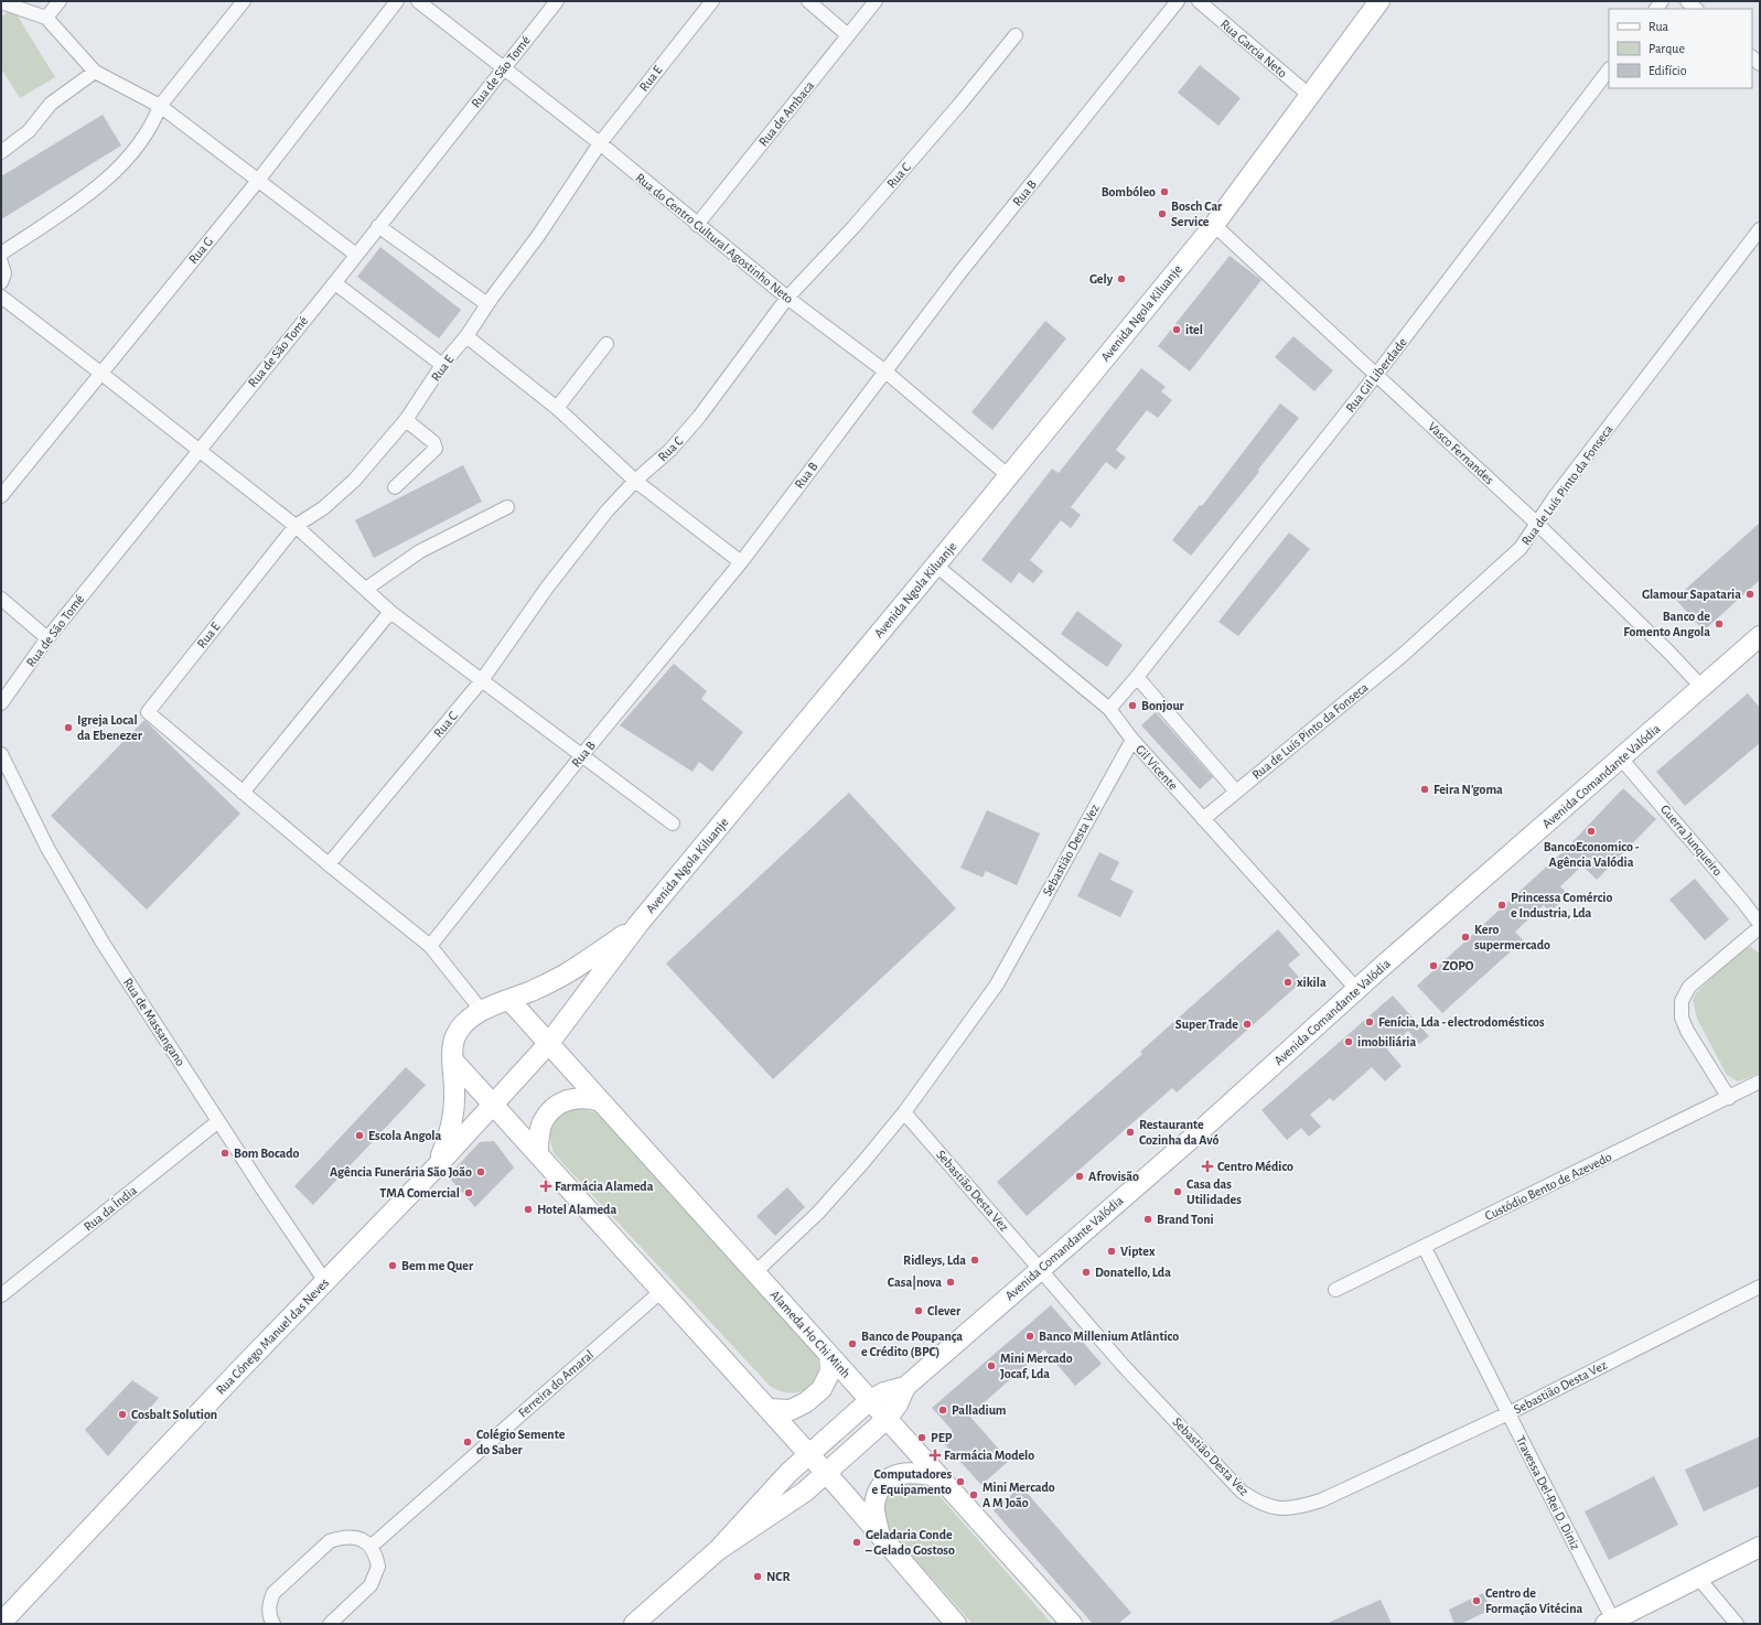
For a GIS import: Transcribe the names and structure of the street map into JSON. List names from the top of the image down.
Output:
{
  "streets": {
    "main road": [
      "Avenida Ngola Kiluanje",
      "Avenida Comandante Valódia",
      "Alameda Ho Chi Minh",
      "Rua Cónego Manuel das Neves"
    ],
    "street": [
      "Rua Garcia Neto",
      "Rua de São Tomé",
      "Rua E",
      "Rua de Ambaca",
      "Rua C",
      "Rua B",
      "Rua do Centro Cultural Agostinho Neto",
      "Rua G",
      "Rua Gil Liberdade",
      "Vasco Fernandes",
      "Rua de Luís Pinto da Fonseca",
      "Gil Vicente",
      "Guerra Junqueiro",
      "Sebastião Desta Vez",
      "Rua de Massangano",
      "Custódio Bento de Azevedo",
      "Rua da Índia",
      "Ferreira do Amaral",
      "Travessa Del-Rei D. Diniz"
    ]
  },
  "crossings": [
    ["Rua Garcia Neto", "Avenida Ngola Kiluanje"],
    ["Rua de São Tomé", "Rua do Centro Cultural Agostinho Neto"],
    ["Rua E", "Rua do Centro Cultural Agostinho Neto"],
    ["Rua de Ambaca", "Rua do Centro Cultural Agostinho Neto"],
    ["Rua C", "Rua do Centro Cultural Agostinho Neto"],
    ["Rua B", "Rua do Centro Cultural Agostinho Neto"],
    ["Rua do Centro Cultural Agostinho Neto", "Avenida Ngola Kiluanje"],
    ["Avenida Ngola Kiluanje", "Vasco Fernandes"],
    ["Avenida Ngola Kiluanje", "Gil Vicente"],
    ["Avenida Ngola Kiluanje", "Alameda Ho Chi Minh"],
    ["Avenida Ngola Kiluanje", "Rua Cónego Manuel das Neves"],
    ["Rua Gil Liberdade", "Vasco Fernandes"],
    ["Rua Gil Liberdade", "Gil Vicente"],
    ["Vasco Fernandes", "Rua de Luís Pinto da Fonseca"],
    ["Vasco Fernandes", "Avenida Comandante Valódia"],
    ["Rua de Luís Pinto da Fonseca", "Gil Vicente"],
    ["Gil Vicente", "Avenida Comandante Valódia"],
    ["Gil Vicente", "Sebastião Desta Vez"],
    ["Avenida Comandante Valódia", "Guerra Junqueiro"],
    ["Avenida Comandante Valódia", "Sebastião Desta Vez"],
    ["Avenida Comandante Valódia", "Alameda Ho Chi Minh"],
    ["Sebastião Desta Vez", "Alameda Ho Chi Minh"],
    ["Sebastião Desta Vez", "Travessa Del-Rei D. Diniz"],
    ["Rua de Massangano", "Rua da Índia"],
    ["Rua de Massangano", "Rua Cónego Manuel das Neves"],
    ["Custódio Bento de Azevedo", "Travessa Del-Rei D. Diniz"]
  ],
  "places": {
    "other": [
      "Bombóleo",
      "Bosch Car Service",
      "Gely",
      "itel",
      "Glamour Sapataria",
      "Banco de Fomento Angola",
      "Bonjour",
      "Igreja Local da Ebenezer",
      "Feira N'goma",
      "BancoEconomico - Agência Valódia",
      "Princessa Comércio e Industria, Lda",
      "Kero supermercado",
      "ZOPO",
      "xikila",
      "Fenícia, Lda - electrodomésticos",
      "Super Trade",
      "imobiliária",
      "Restaurante Cozinha da Avó",
      "Escola Angola",
      "Bom Bocado",
      "Agência Funerária São João",
      "Afrovisão",
      "Casa das Utilidades",
      "TMA Comercial",
      "Hotel Alameda",
      "Brand Toni",
      "Viptex",
      "Ridleys, Lda",
      "Bem me Quer",
      "Donatello, Lda",
      "Casa|nova",
      "Clever",
      "Banco Millenium Atlântico",
      "Banco de Poupança e Crédito (BPC)",
      "Mini Mercado Jocaf, Lda",
      "Palladium",
      "Cosbalt Solution",
      "PEP",
      "Colégio Semente do Saber",
      "Computadores e Equipamento",
      "Mini Mercado A M João",
      "Geladaria Conde – Gelado Gostoso",
      "NCR",
      "Centro de Formação Vitécina"
    ],
    "health": ["Centro Médico", "Farmácia Alameda", "Farmácia Modelo"]
  },
  "legend": ["Rua", "Parque", "Edifício"]
}
